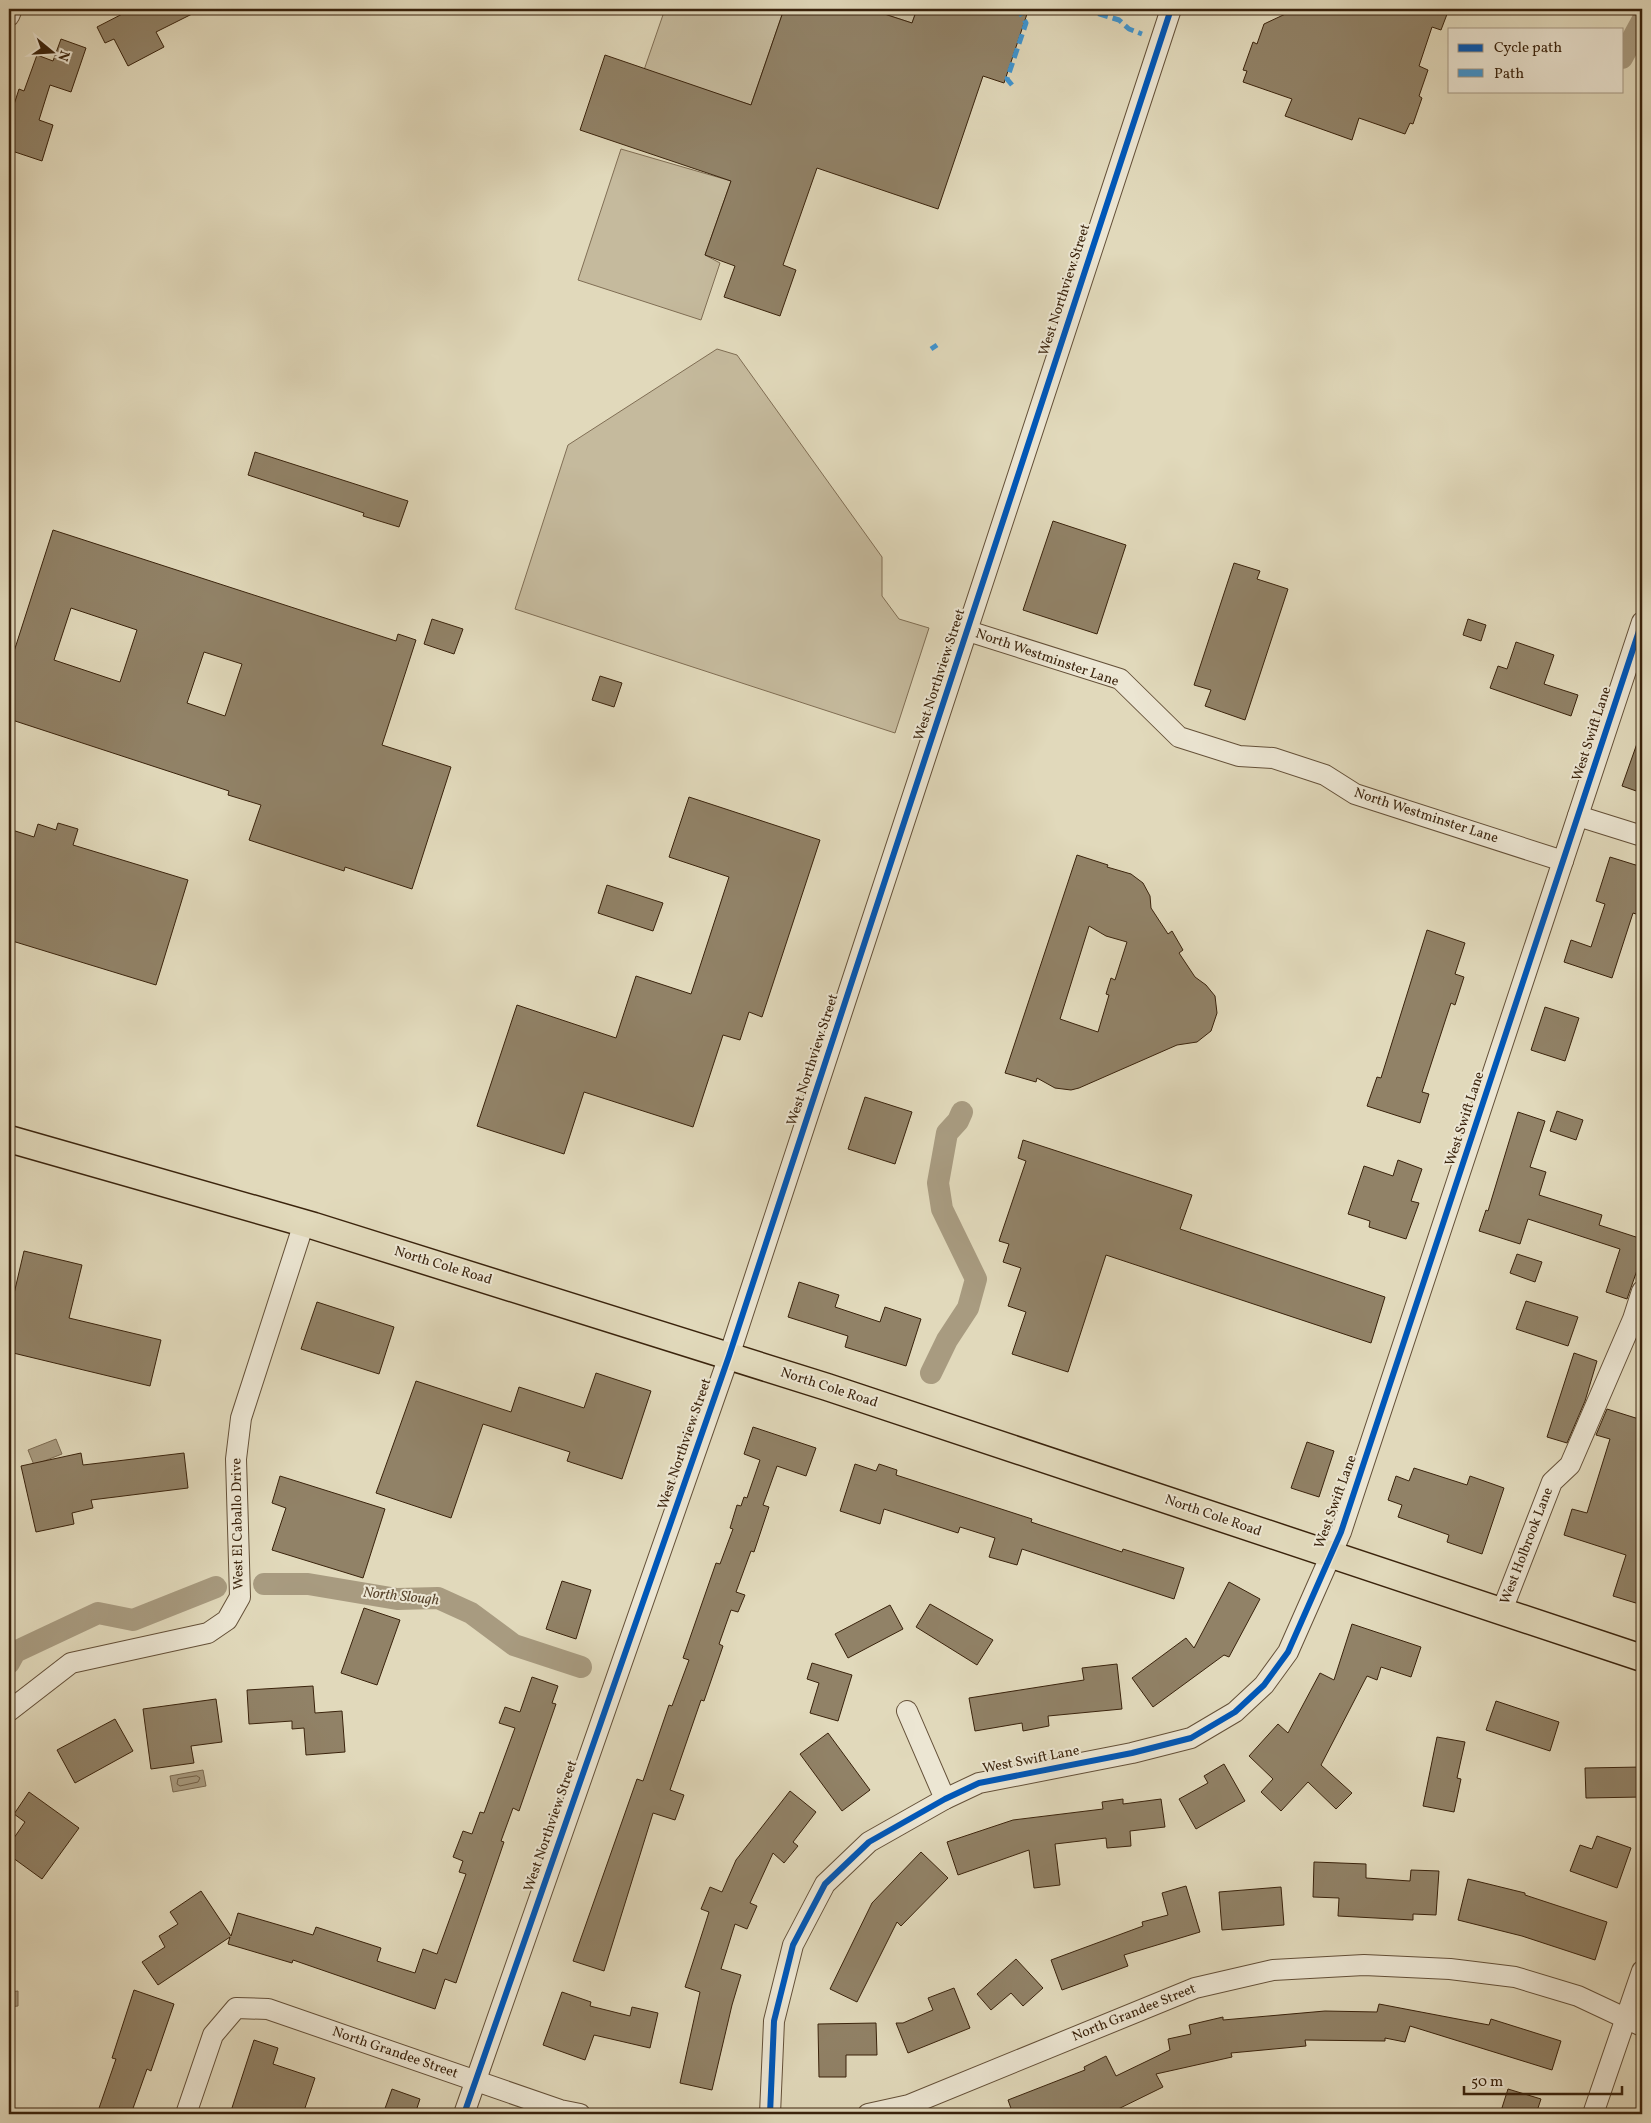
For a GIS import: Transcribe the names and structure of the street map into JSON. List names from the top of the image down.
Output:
{
  "streets": {
    "main road": ["North Cole Road"],
    "street": [
      "West Northview Street",
      "North Westminster Lane",
      "West Swift Lane",
      "West El Caballo Drive",
      "West Holbrook Lane",
      "North Grandee Street"
    ]
  },
  "crossings": [
    ["West Northview Street", "North Westminster Lane"],
    ["West Northview Street", "North Cole Road"],
    ["West Northview Street", "North Grandee Street"],
    ["North Westminster Lane", "West Swift Lane"],
    ["West Swift Lane", "North Cole Road"],
    ["North Cole Road", "West El Caballo Drive"],
    ["North Cole Road", "West Holbrook Lane"]
  ],
  "water": ["North Slough"],
  "legend": ["Cycle path", "Path"],
  "scale_bar": "50 m",
  "north": "right"
}
